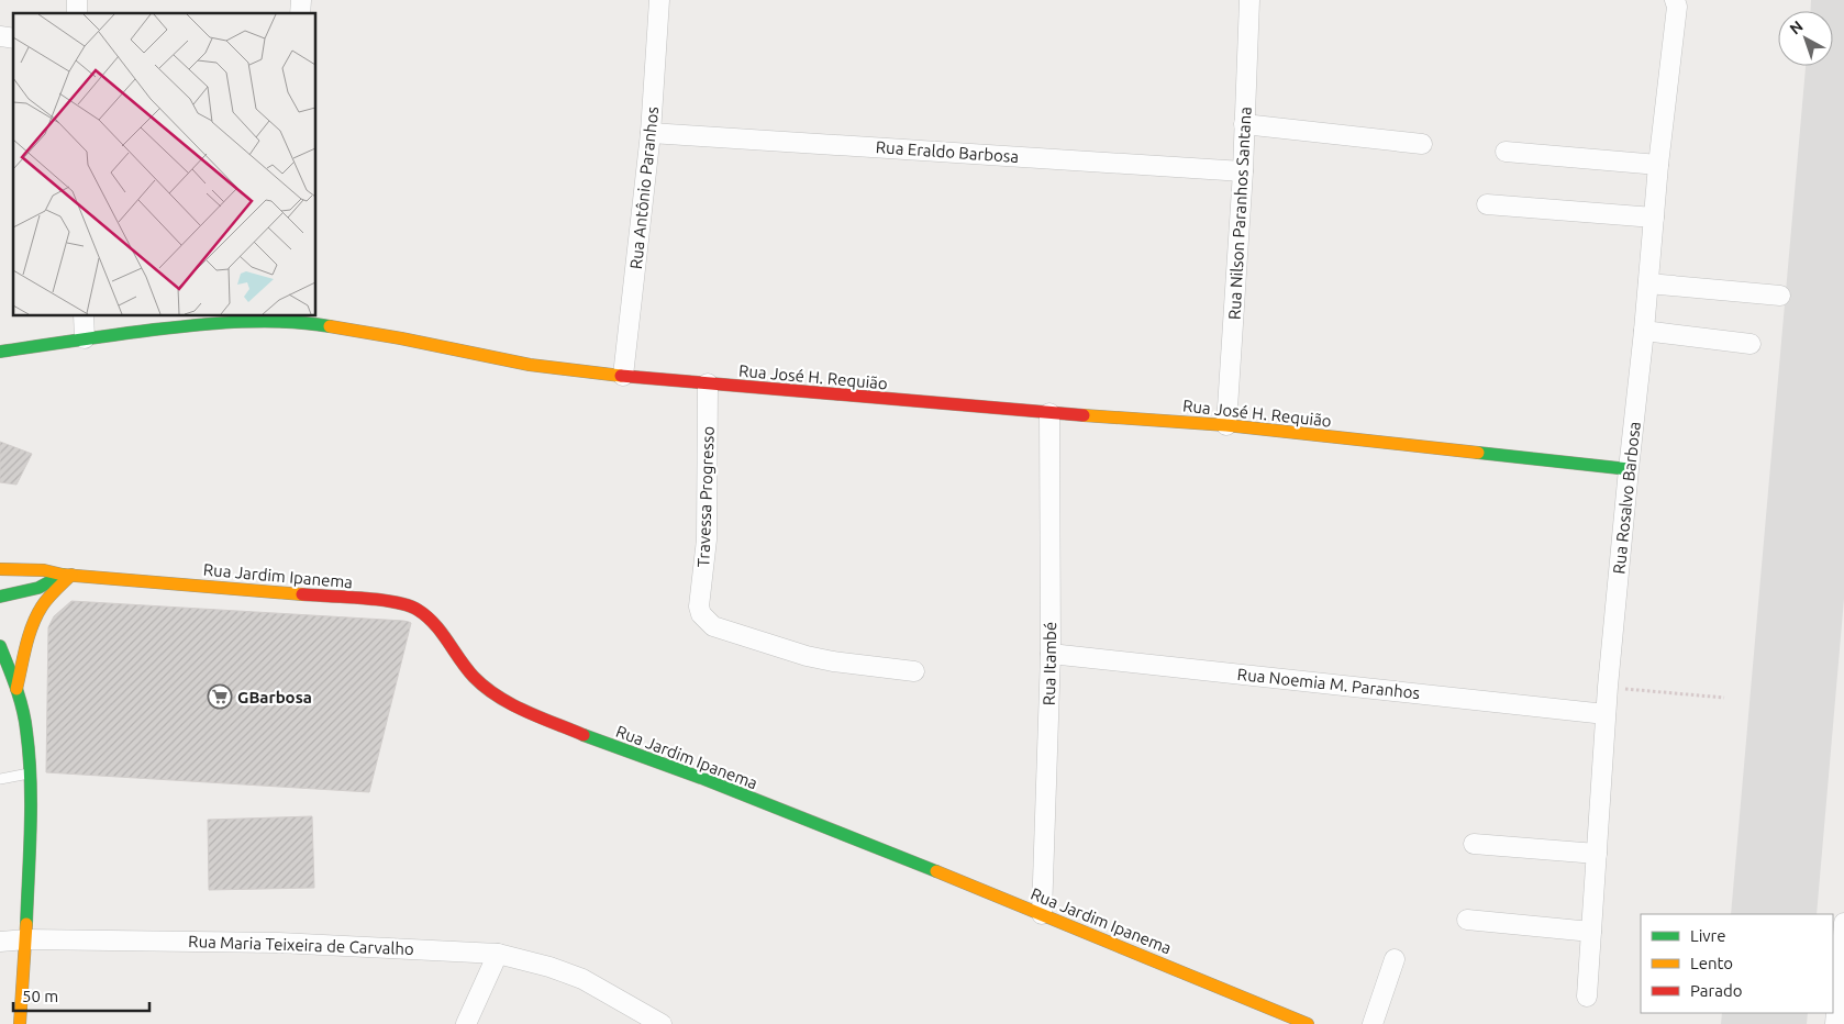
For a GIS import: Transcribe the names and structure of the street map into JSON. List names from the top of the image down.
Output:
{
  "streets": {
    "street": [
      "Rua Eraldo Barbosa",
      "Rua Antônio Paranhos",
      "Rua Nilson Paranhos Santana",
      "Rua José H. Requião",
      "Travessa Progresso",
      "Rua Rosalvo Barbosa",
      "Rua Jardim Ipanema",
      "Rua Itambé",
      "Rua Noemia M. Paranhos",
      "Rua Maria Teixeira de Carvalho"
    ]
  },
  "crossings": [
    ["Rua Eraldo Barbosa", "Rua Antônio Paranhos"],
    ["Rua Eraldo Barbosa", "Rua Nilson Paranhos Santana"],
    ["Rua Antônio Paranhos", "Rua José H. Requião"],
    ["Rua Nilson Paranhos Santana", "Rua José H. Requião"],
    ["Rua José H. Requião", "Travessa Progresso"],
    ["Rua José H. Requião", "Rua Rosalvo Barbosa"],
    ["Rua José H. Requião", "Rua Itambé"],
    ["Rua Rosalvo Barbosa", "Rua Noemia M. Paranhos"],
    ["Rua Jardim Ipanema", "Rua Itambé"],
    ["Rua Itambé", "Rua Noemia M. Paranhos"]
  ],
  "places": {
    "supermarket": ["GBarbosa"]
  },
  "legend": ["Livre", "Lento", "Parado"],
  "scale_bar": "50 m",
  "north": "top left"
}
